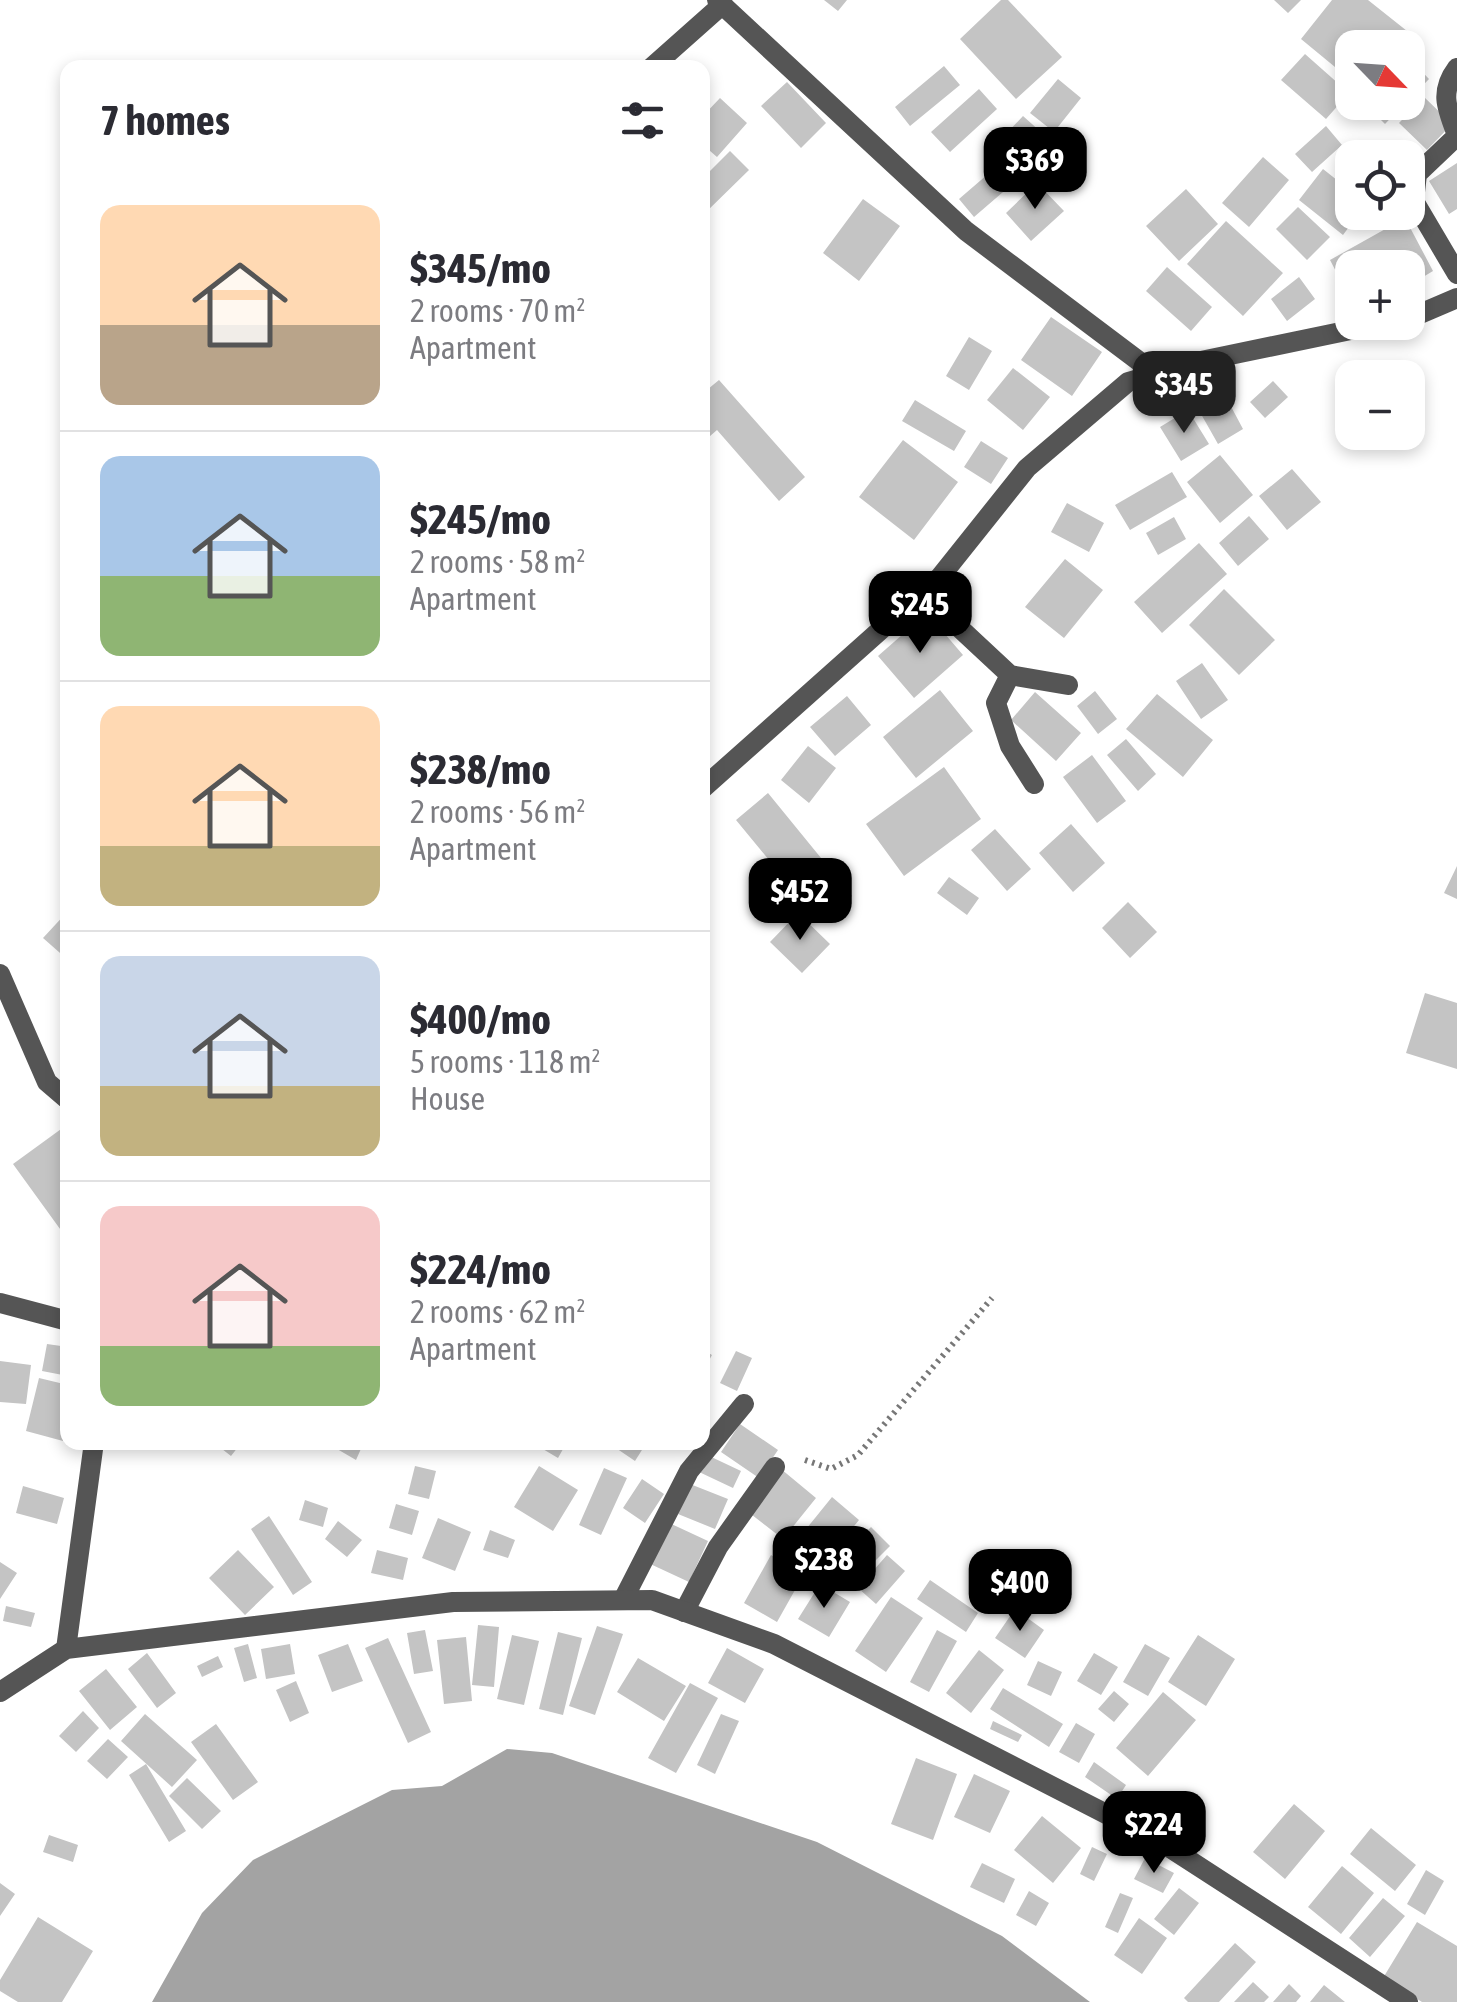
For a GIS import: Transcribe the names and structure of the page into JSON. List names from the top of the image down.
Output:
{
  "north": "bottom right",
  "page": {
    "map_buttons": ["+", "−"],
    "heading": "7 homes",
    "price": [
      "$369",
      "$345",
      "$245",
      "$452",
      "$238",
      "$400",
      "$224"
    ],
    "list": [
      {
        "name": "$345/mo",
        "note": "2 rooms · 70 m² · Apartment"
      },
      {
        "name": "$245/mo",
        "note": "2 rooms · 58 m² · Apartment"
      },
      {
        "name": "$238/mo",
        "note": "2 rooms · 56 m² · Apartment"
      },
      {
        "name": "$400/mo",
        "note": "5 rooms · 118 m² · House"
      },
      {
        "name": "$224/mo",
        "note": "2 rooms · 62 m² · Apartment"
      }
    ]
  }
}
